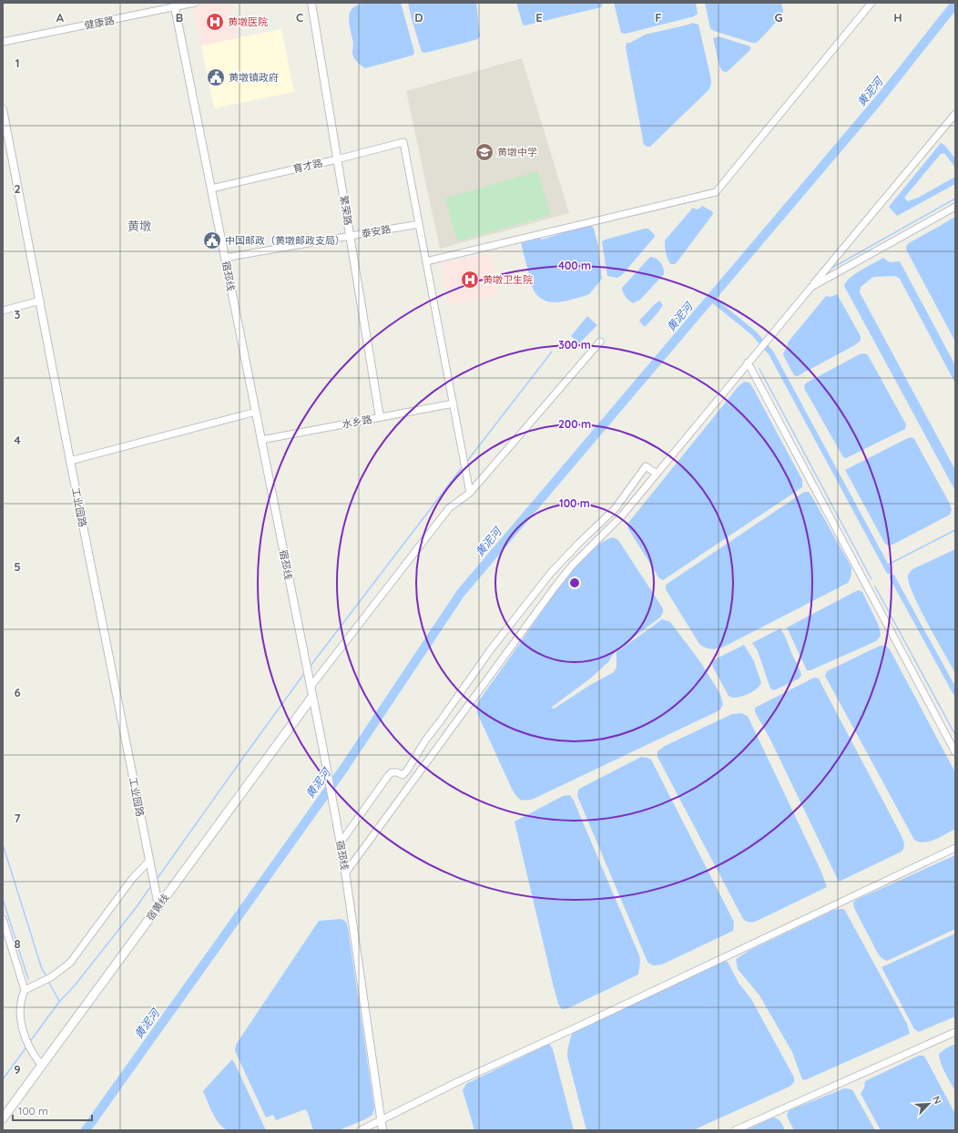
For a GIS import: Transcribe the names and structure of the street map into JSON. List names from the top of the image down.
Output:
{
  "streets": {
    "main road": ["宿黄线"],
    "street": [
      "健康路",
      "育才路",
      "繁荣路",
      "泰安路",
      "宿邳线",
      "水乡路",
      "工业园路"
    ]
  },
  "crossings": [
    ["健康路", "宿邳线"],
    ["育才路", "繁荣路"],
    ["育才路", "泰安路"],
    ["育才路", "宿邳线"],
    ["繁荣路", "泰安路"],
    ["繁荣路", "水乡路"],
    ["泰安路", "宿邳线"],
    ["宿邳线", "水乡路"],
    ["宿邳线", "宿黄线"],
    ["工业园路", "宿黄线"]
  ],
  "districts": ["黄墩"],
  "water": ["黄泥河"],
  "places": {
    "hospital": ["黄墩医院", "黄墩卫生院"],
    "public building": ["黄墩镇政府", "中国邮政（黄墩邮政支局）"],
    "school or university": ["黄墩中学"]
  },
  "scale_bar": "100 m",
  "north": "top right",
  "grid": {
    "columns": [
      "A",
      "B",
      "C",
      "D",
      "E",
      "F",
      "G",
      "H"
    ],
    "rows": [
      "1",
      "2",
      "3",
      "4",
      "5",
      "6",
      "7",
      "8",
      "9"
    ]
  },
  "rings": [
    "400 m",
    "300 m",
    "200 m",
    "100 m"
  ]
}
